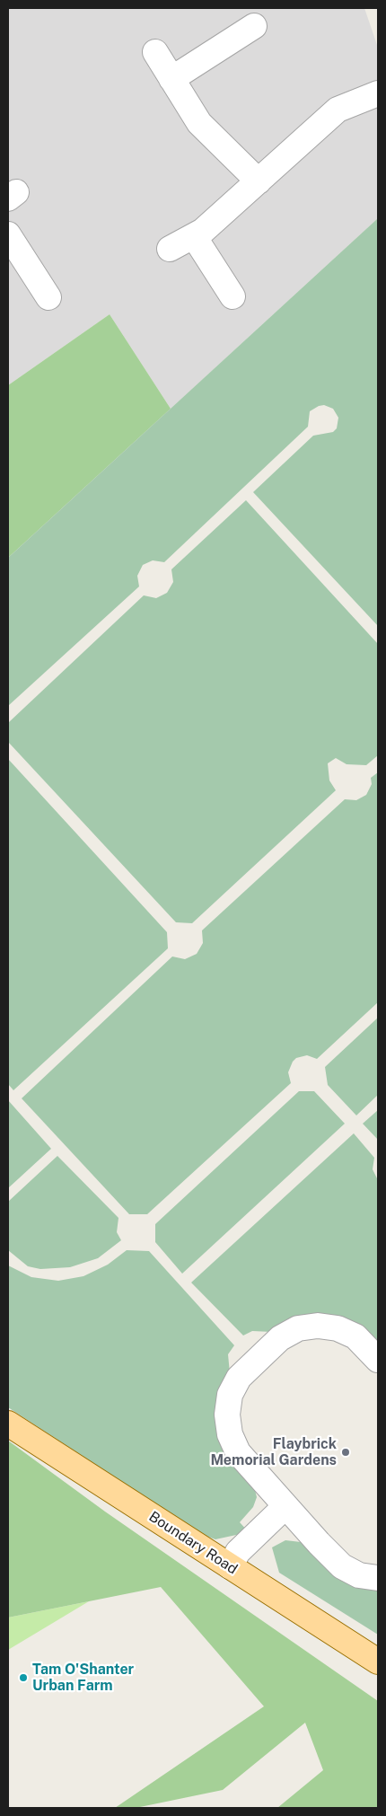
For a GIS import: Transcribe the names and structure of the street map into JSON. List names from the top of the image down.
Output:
{
  "streets": {
    "main road": ["Boundary Road"]
  },
  "places": ["Flaybrick Memorial Gardens", "Tam O'Shanter Urban Farm"]
}
